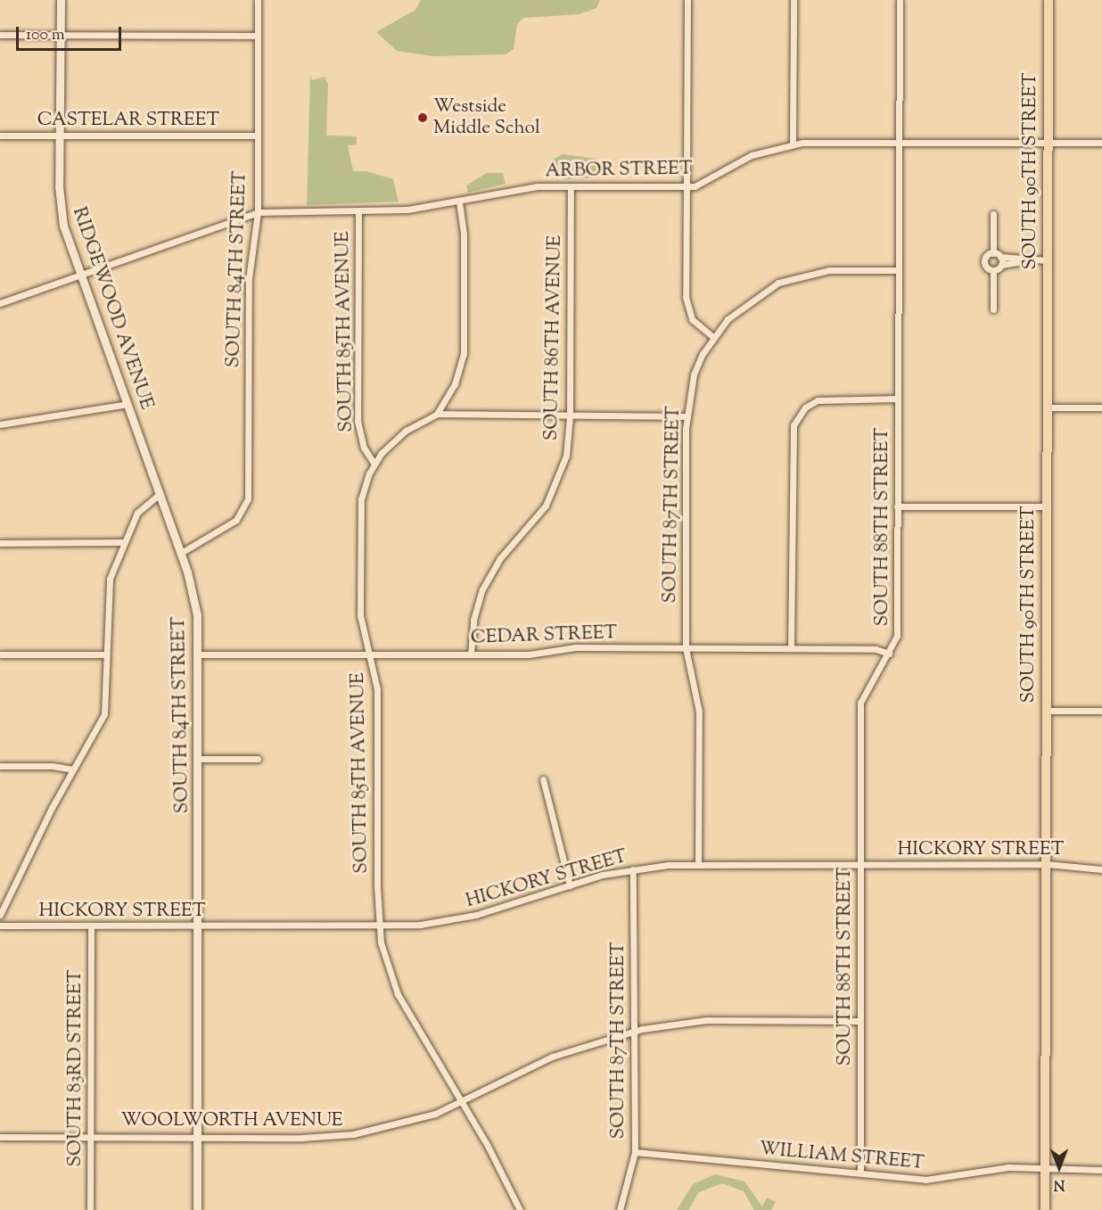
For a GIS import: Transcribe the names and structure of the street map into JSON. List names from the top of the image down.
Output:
{
  "streets": {
    "main road": ["SOUTH 90TH STREET", "SOUTH 84TH STREET", "RIDGEWOOD AVENUE"],
    "street": [
      "CASTELAR STREET",
      "ARBOR STREET",
      "SOUTH 85TH AVENUE",
      "SOUTH 86TH AVENUE",
      "SOUTH 87TH STREET",
      "SOUTH 88TH STREET",
      "CEDAR STREET",
      "HICKORY STREET",
      "SOUTH 83RD STREET",
      "WOOLWORTH AVENUE",
      "WILLIAM STREET"
    ]
  },
  "crossings": [
    ["CASTELAR STREET", "SOUTH 84TH STREET"],
    ["CASTELAR STREET", "RIDGEWOOD AVENUE"],
    ["ARBOR STREET", "SOUTH 90TH STREET"],
    ["ARBOR STREET", "SOUTH 84TH STREET"],
    ["ARBOR STREET", "RIDGEWOOD AVENUE"],
    ["ARBOR STREET", "SOUTH 85TH AVENUE"],
    ["ARBOR STREET", "SOUTH 86TH AVENUE"],
    ["ARBOR STREET", "SOUTH 88TH STREET"],
    ["SOUTH 90TH STREET", "HICKORY STREET"],
    ["SOUTH 90TH STREET", "WILLIAM STREET"],
    ["SOUTH 84TH STREET", "RIDGEWOOD AVENUE"],
    ["SOUTH 84TH STREET", "CEDAR STREET"],
    ["SOUTH 84TH STREET", "HICKORY STREET"],
    ["SOUTH 84TH STREET", "WOOLWORTH AVENUE"],
    ["SOUTH 85TH AVENUE", "CEDAR STREET"],
    ["SOUTH 85TH AVENUE", "HICKORY STREET"],
    ["SOUTH 85TH AVENUE", "WOOLWORTH AVENUE"],
    ["SOUTH 86TH AVENUE", "CEDAR STREET"],
    ["SOUTH 87TH STREET", "SOUTH 88TH STREET"],
    ["SOUTH 87TH STREET", "CEDAR STREET"],
    ["SOUTH 87TH STREET", "HICKORY STREET"],
    ["SOUTH 87TH STREET", "WOOLWORTH AVENUE"],
    ["SOUTH 87TH STREET", "WILLIAM STREET"],
    ["SOUTH 88TH STREET", "CEDAR STREET"],
    ["SOUTH 88TH STREET", "HICKORY STREET"],
    ["SOUTH 88TH STREET", "WOOLWORTH AVENUE"],
    ["SOUTH 88TH STREET", "WILLIAM STREET"],
    ["HICKORY STREET", "SOUTH 83RD STREET"],
    ["SOUTH 83RD STREET", "WOOLWORTH AVENUE"]
  ],
  "places": ["Westside Middle Schol"],
  "scale_bar": "100 m",
  "north": "bottom"
}
